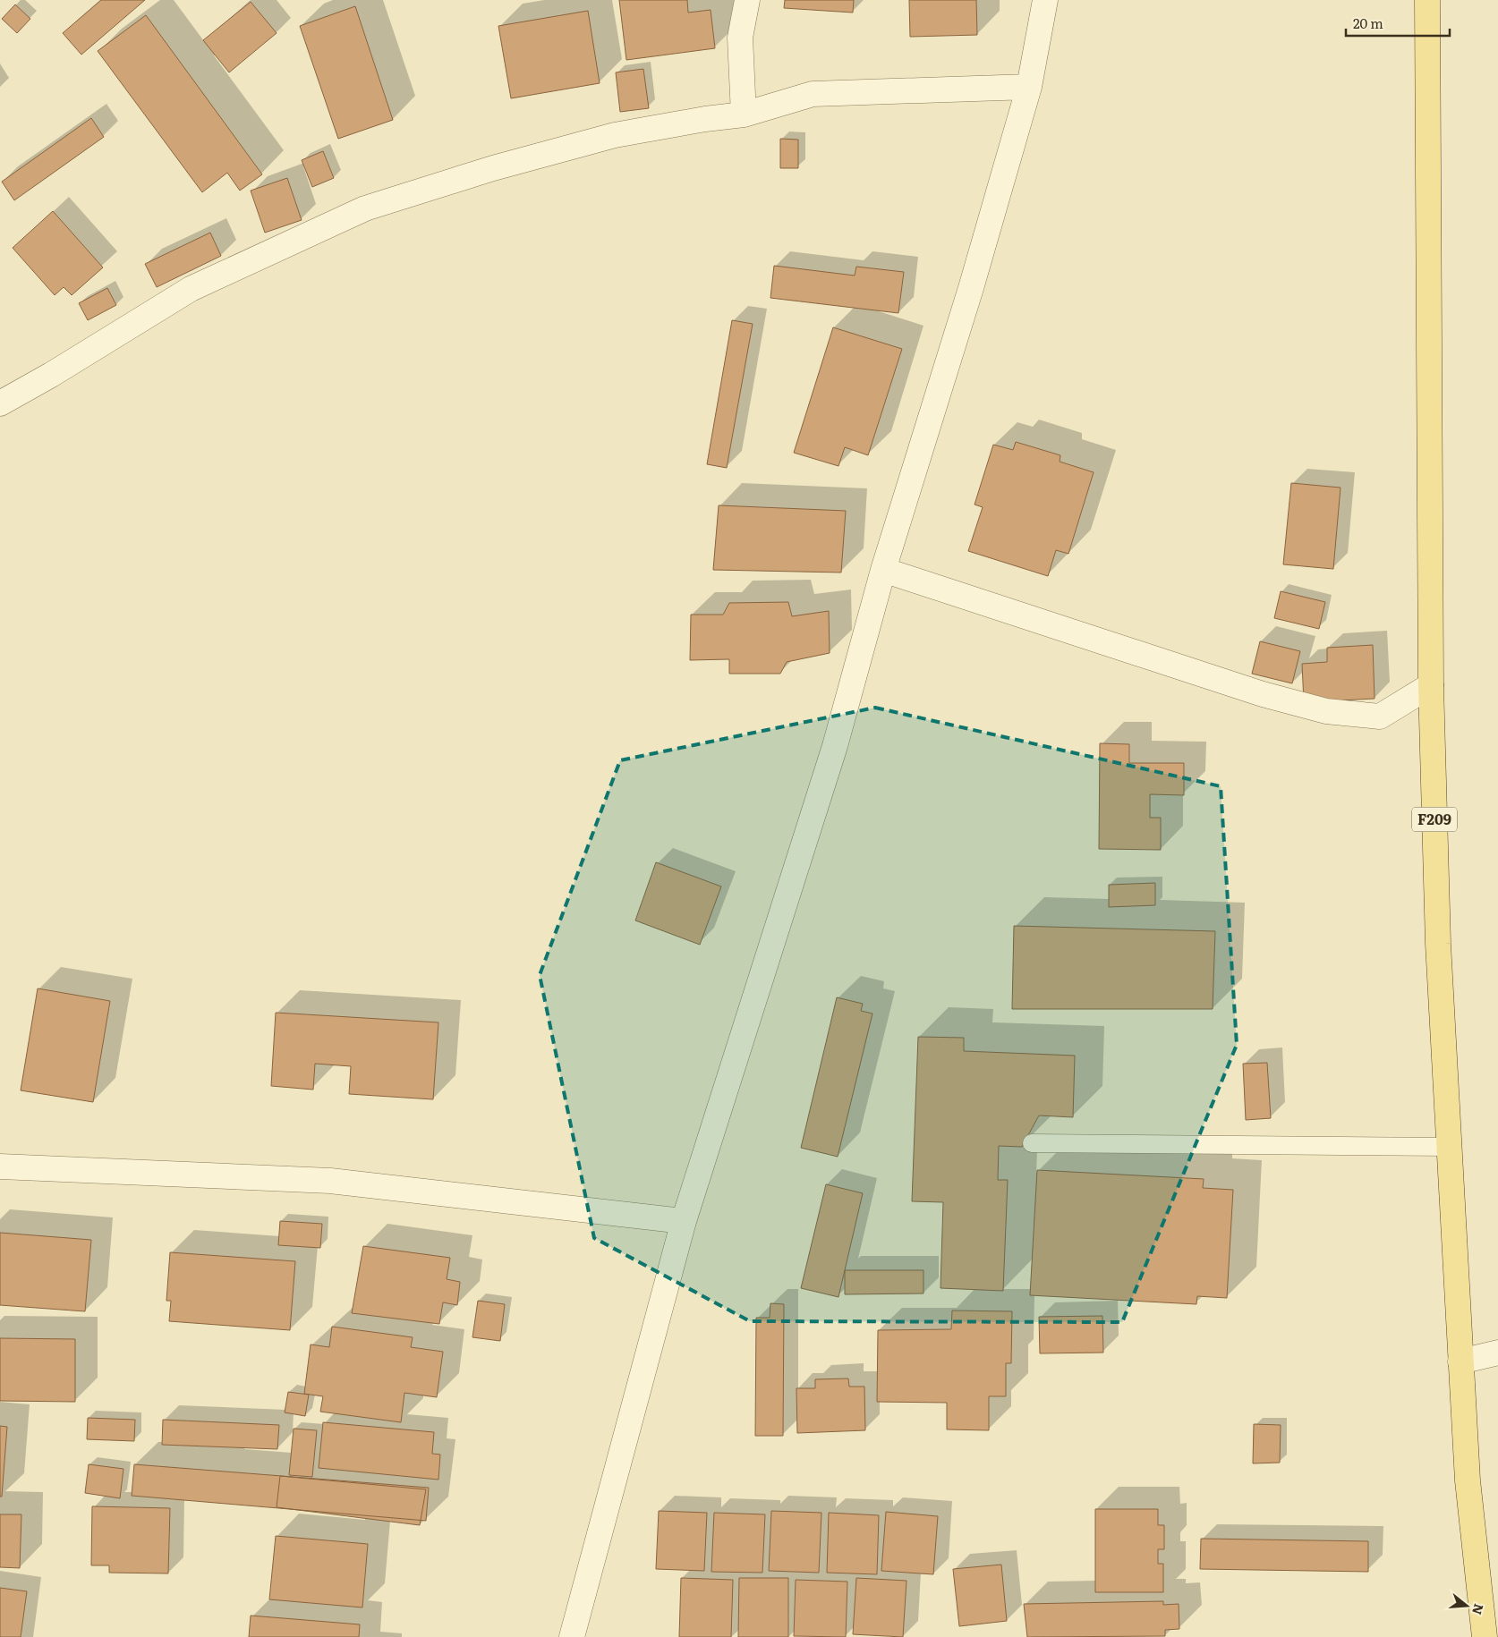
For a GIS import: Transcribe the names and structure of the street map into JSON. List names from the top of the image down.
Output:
{
  "streets": {
    "main road": ["F209"]
  },
  "scale_bar": "20 m",
  "north": "right"
}
